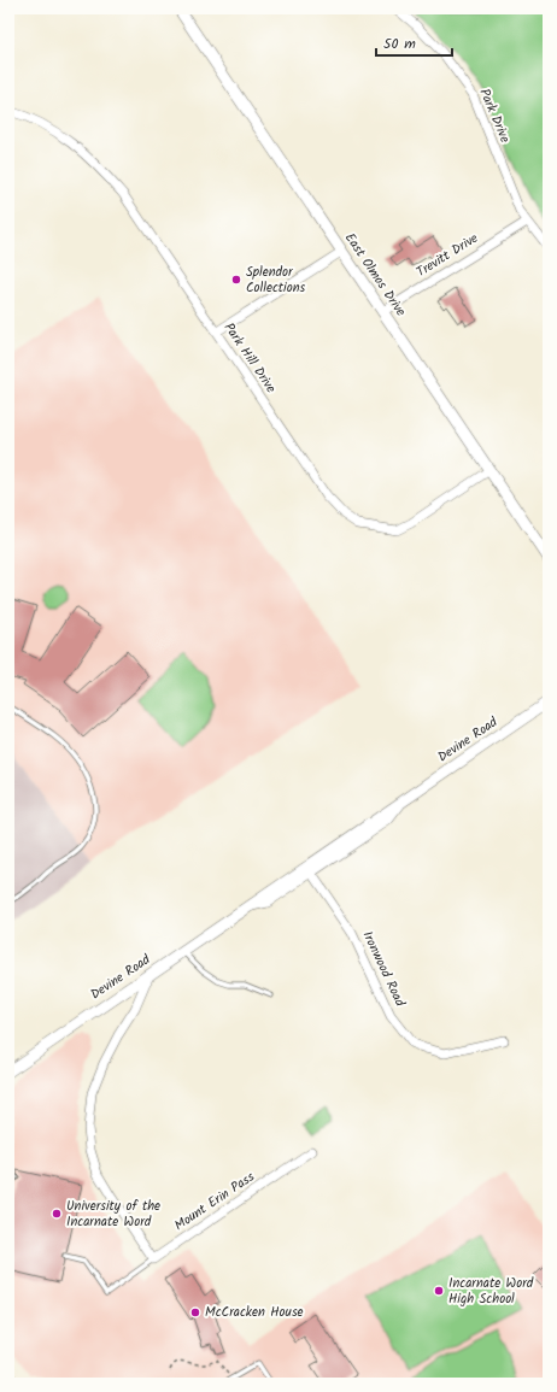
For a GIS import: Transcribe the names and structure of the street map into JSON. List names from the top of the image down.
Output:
{
  "streets": {
    "street": [
      "Park Drive",
      "Trevitt Drive",
      "East Olmos Drive",
      "Park Hill Drive",
      "Devine Road",
      "Ironwood Road",
      "Mount Erin Pass"
    ]
  },
  "crossings": [
    ["Park Drive", "Trevitt Drive"],
    ["Trevitt Drive", "East Olmos Drive"],
    ["East Olmos Drive", "Park Hill Drive"],
    ["Devine Road", "Ironwood Road"]
  ],
  "places": [
    "Splendor Collections",
    "University of the Incarnate Word",
    "Incarnate Word High School",
    "McCracken House"
  ],
  "scale_bar": "50 m"
}
